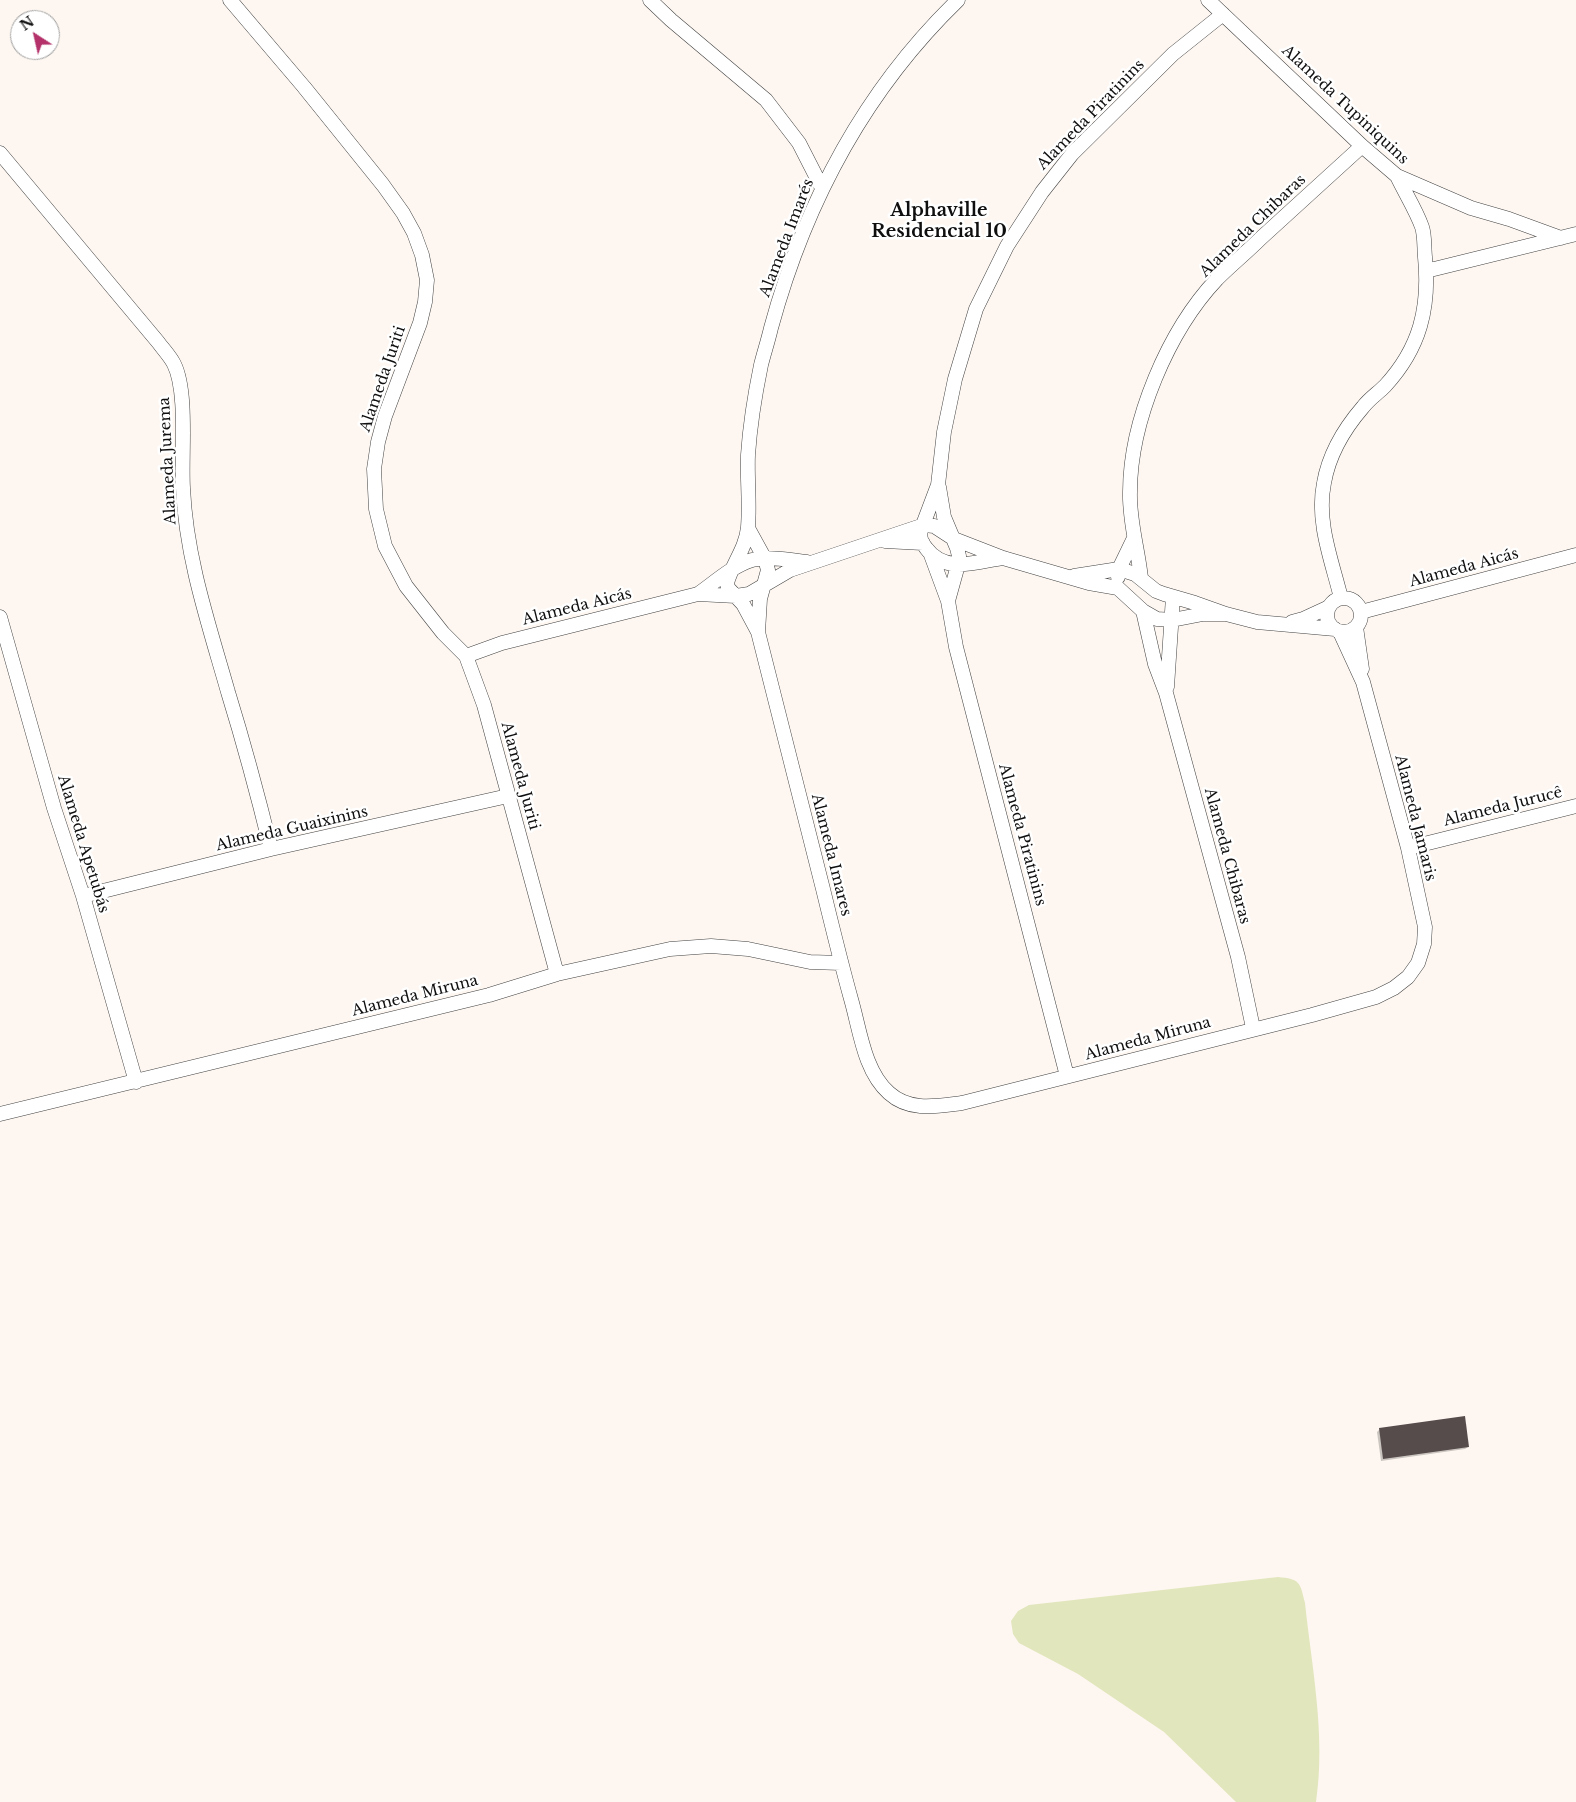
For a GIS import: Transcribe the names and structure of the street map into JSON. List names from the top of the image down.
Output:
{
  "streets": {
    "street": [
      "Alameda Tupiniquins",
      "Alameda Piratinins",
      "Alameda Chibaras",
      "Alameda Imarés",
      "Alameda Juriti",
      "Alameda Jurema",
      "Alameda Aicás",
      "Alameda Jurucê",
      "Alameda Jamaris",
      "Alameda Guaixinins",
      "Alameda Apetubás",
      "Alameda Imares",
      "Alameda Miruna"
    ]
  },
  "crossings": [
    ["Alameda Tupiniquins", "Alameda Piratinins"],
    ["Alameda Tupiniquins", "Alameda Chibaras"],
    ["Alameda Piratinins", "Alameda Miruna"],
    ["Alameda Chibaras", "Alameda Miruna"],
    ["Alameda Juriti", "Alameda Aicás"],
    ["Alameda Juriti", "Alameda Guaixinins"],
    ["Alameda Juriti", "Alameda Miruna"],
    ["Alameda Jurema", "Alameda Guaixinins"],
    ["Alameda Aicás", "Alameda Jamaris"],
    ["Alameda Jurucê", "Alameda Jamaris"],
    ["Alameda Jamaris", "Alameda Miruna"],
    ["Alameda Guaixinins", "Alameda Apetubás"],
    ["Alameda Apetubás", "Alameda Miruna"],
    ["Alameda Imares", "Alameda Miruna"]
  ],
  "districts": ["Alphaville Residencial 10"],
  "north": "top left"
}
